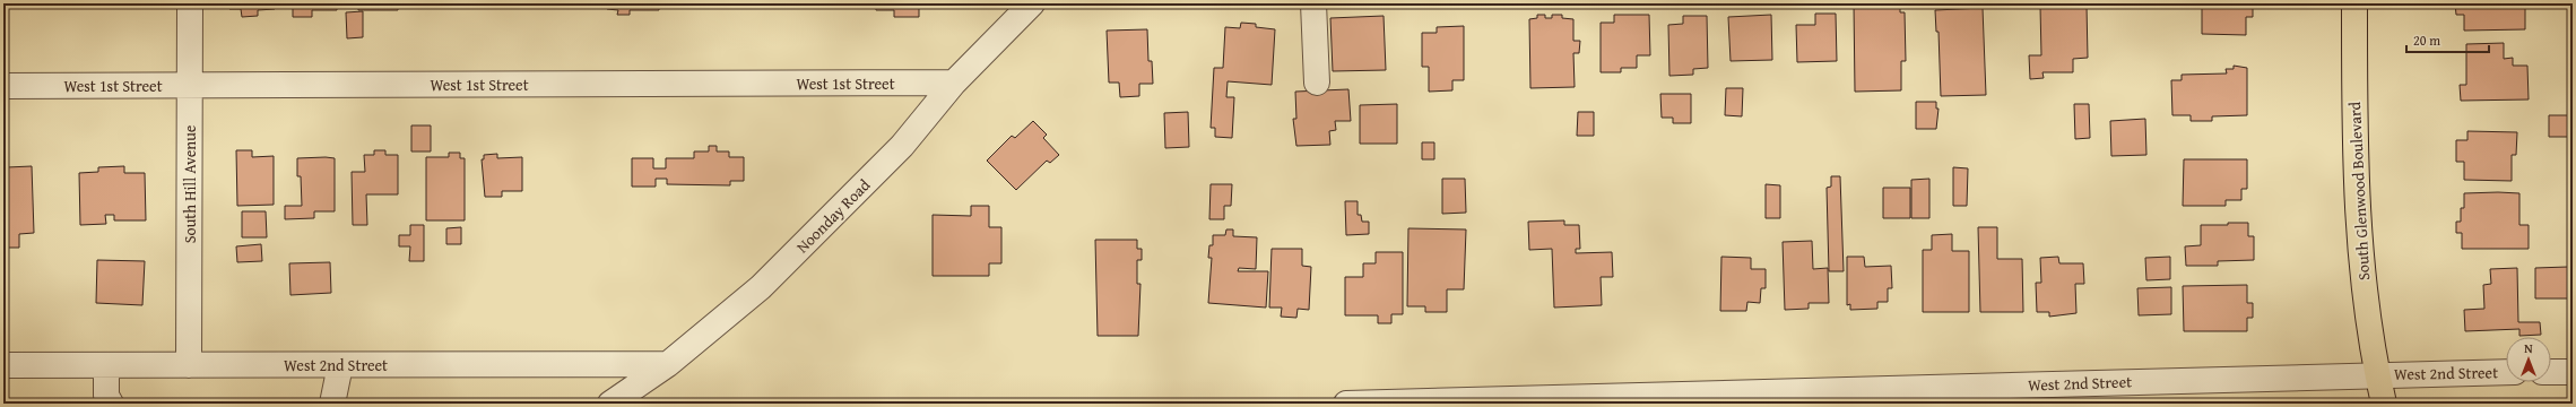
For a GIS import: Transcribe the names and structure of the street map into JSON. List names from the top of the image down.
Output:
{
  "streets": {
    "main road": ["South Glenwood Boulevard"],
    "street": [
      "West 1st Street",
      "South Hill Avenue",
      "Noonday Road",
      "West 2nd Street"
    ]
  },
  "crossings": [
    ["West 1st Street", "South Hill Avenue"],
    ["West 1st Street", "Noonday Road"],
    ["South Hill Avenue", "West 2nd Street"],
    ["South Glenwood Boulevard", "West 2nd Street"],
    ["Noonday Road", "West 2nd Street"]
  ],
  "scale_bar": "20 m",
  "north": "top"
}
